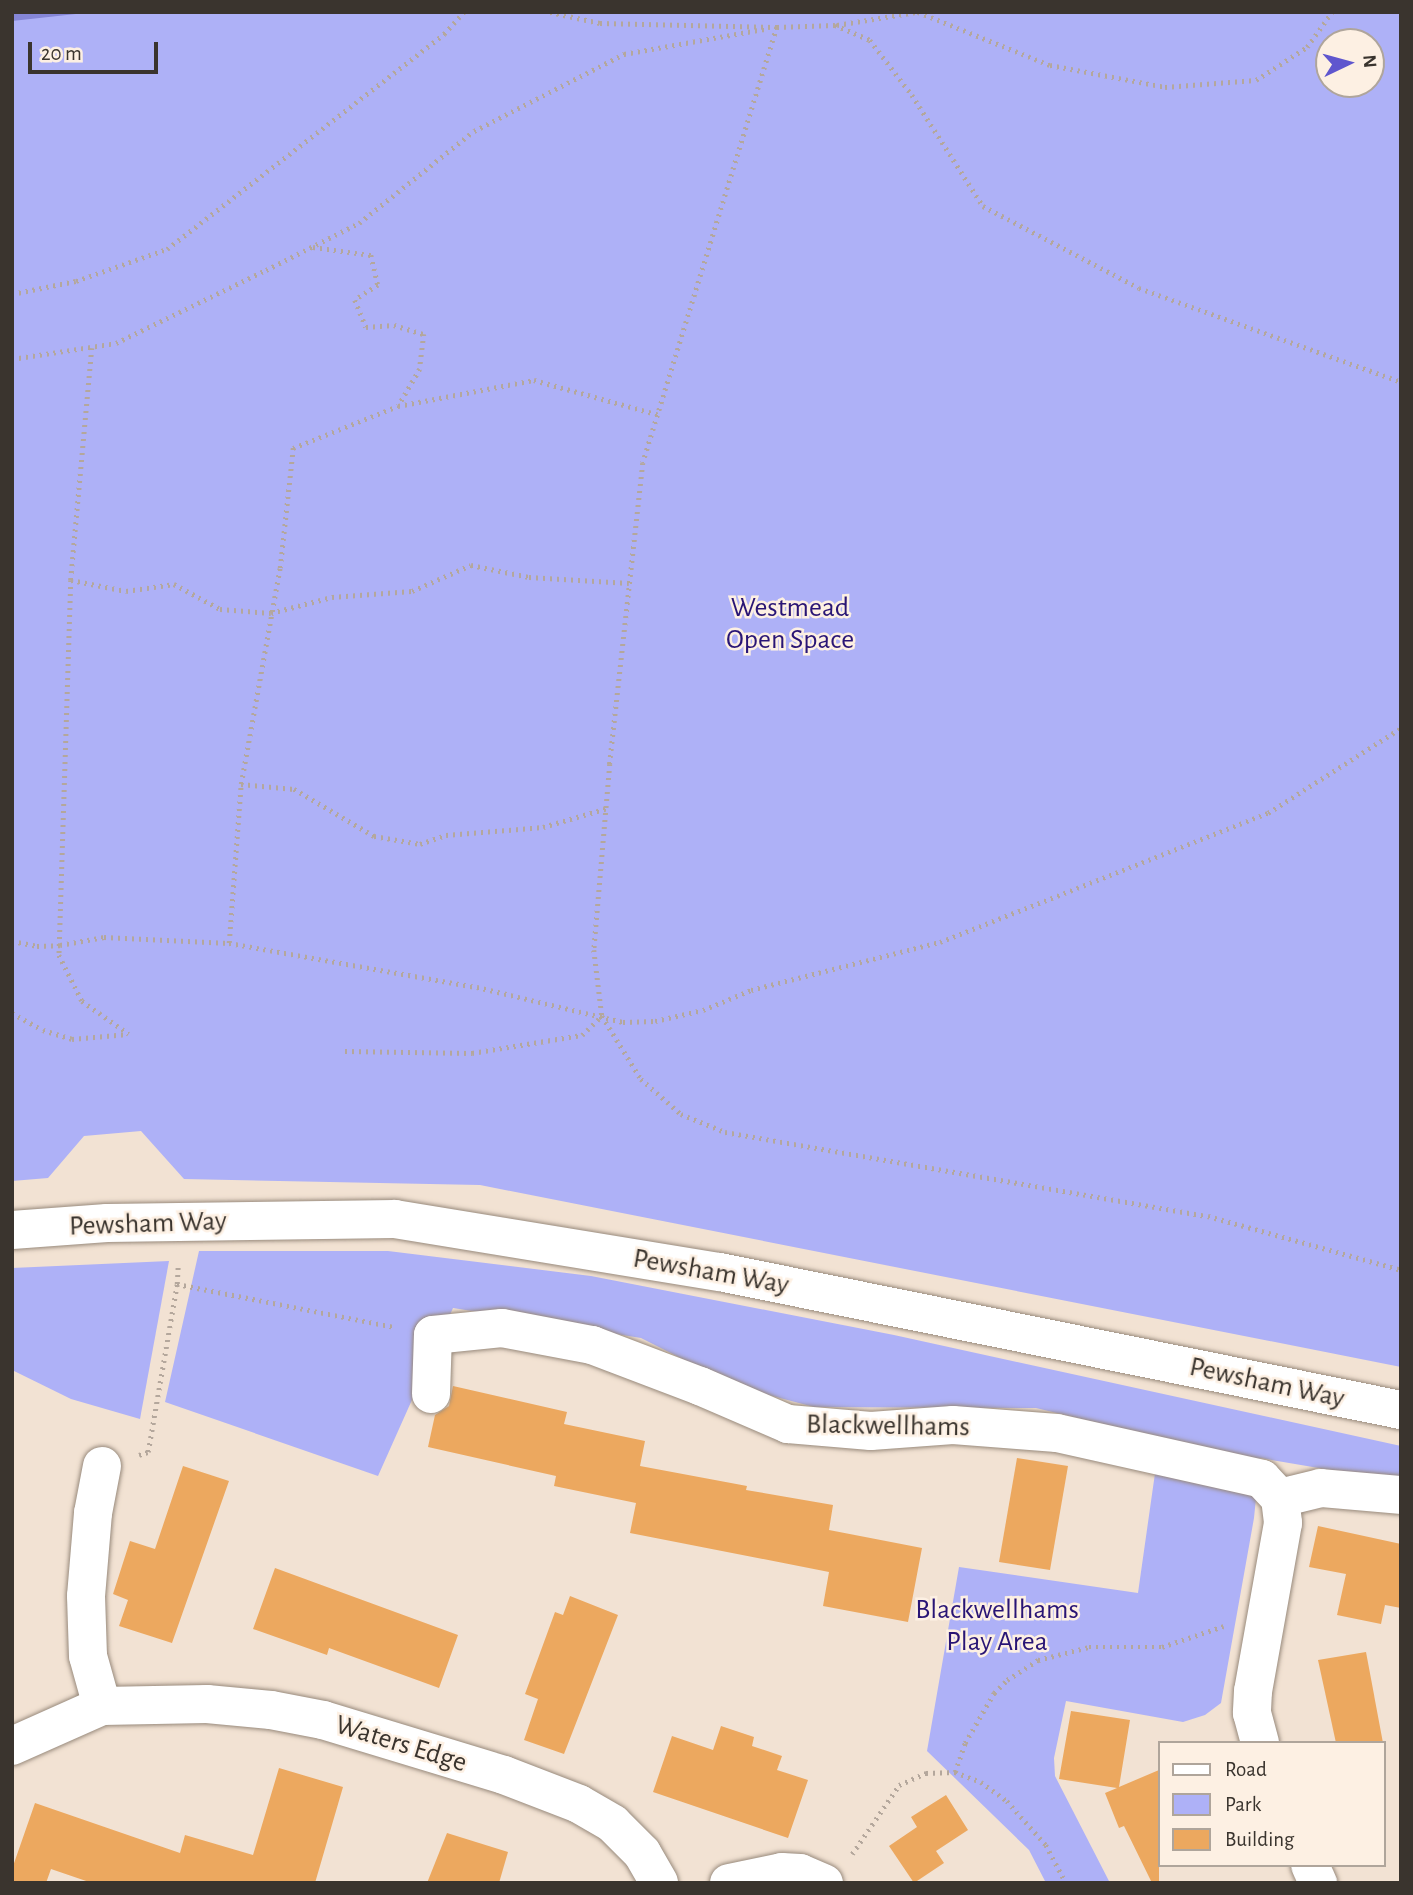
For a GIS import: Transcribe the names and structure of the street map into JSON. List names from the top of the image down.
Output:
{
  "streets": {
    "street": ["Pewsham Way", "Blackwellhams", "Waters Edge"]
  },
  "parks": ["Westmead Open Space", "Blackwellhams Play Area"],
  "legend": ["Road", "Park", "Building"],
  "scale_bar": "20 m",
  "north": "right"
}
